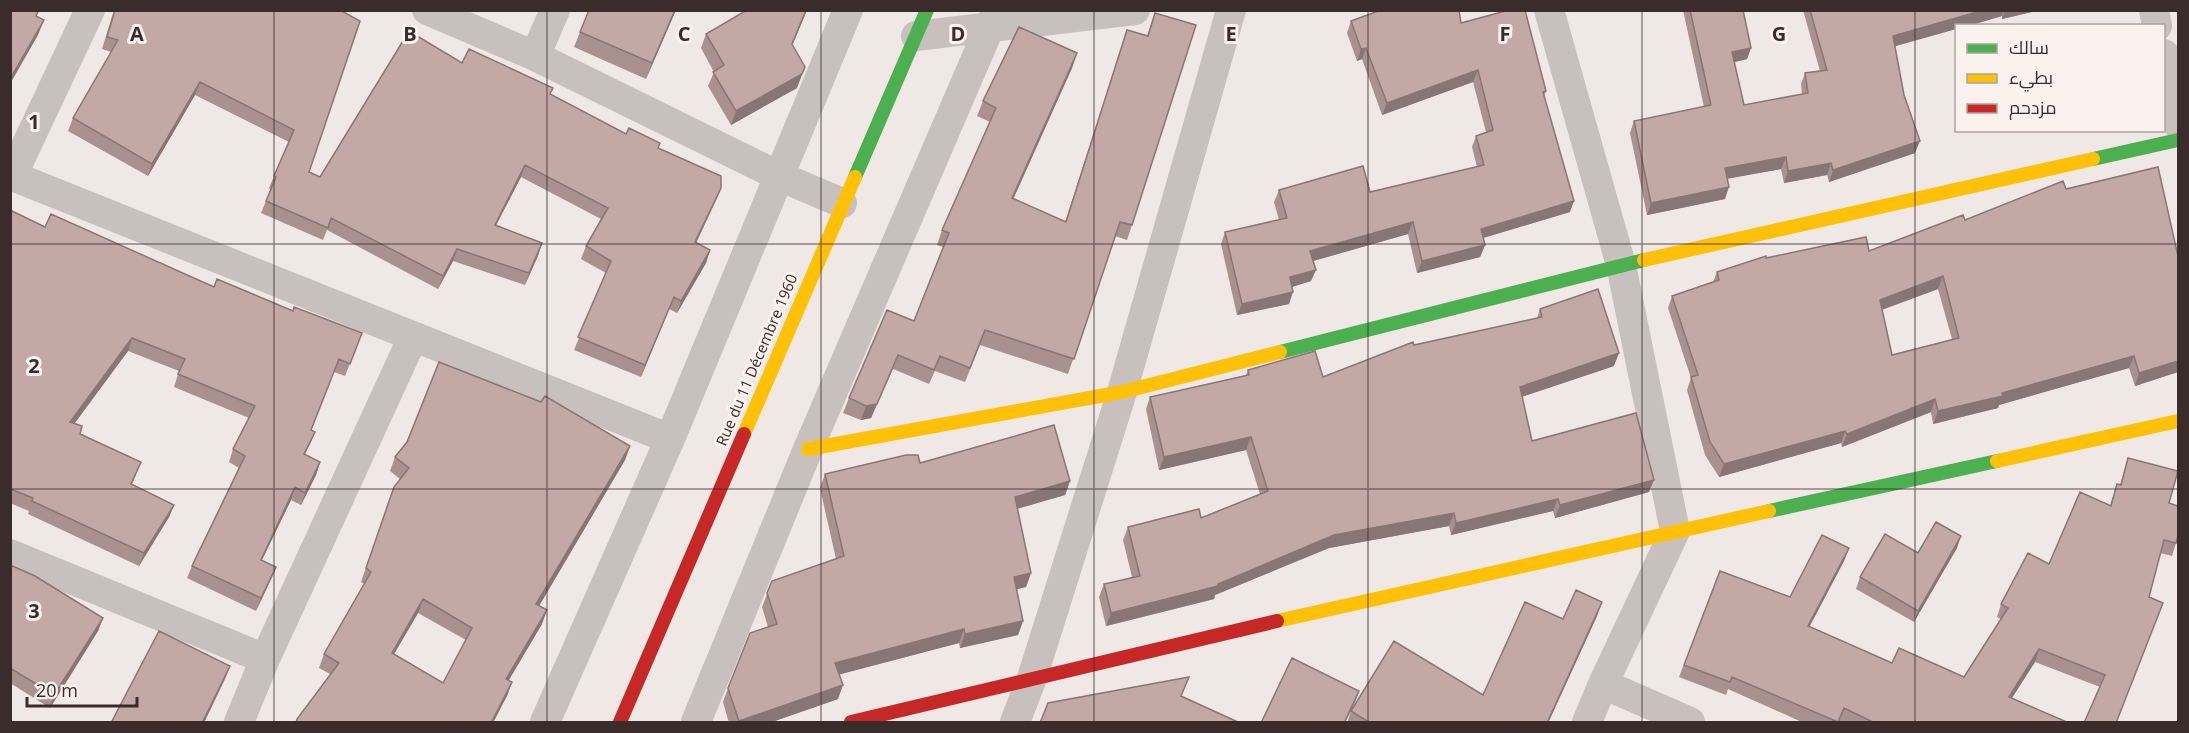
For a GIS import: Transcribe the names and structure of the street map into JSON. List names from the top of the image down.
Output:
{
  "streets": {
    "street": ["Rue du 11 Décembre 1960"]
  },
  "legend": ["سالك", "بطيء", "مزدحم"],
  "scale_bar": "20 m",
  "grid": {
    "columns": [
      "A",
      "B",
      "C",
      "D",
      "E",
      "F",
      "G"
    ],
    "rows": ["1", "2", "3"]
  }
}
